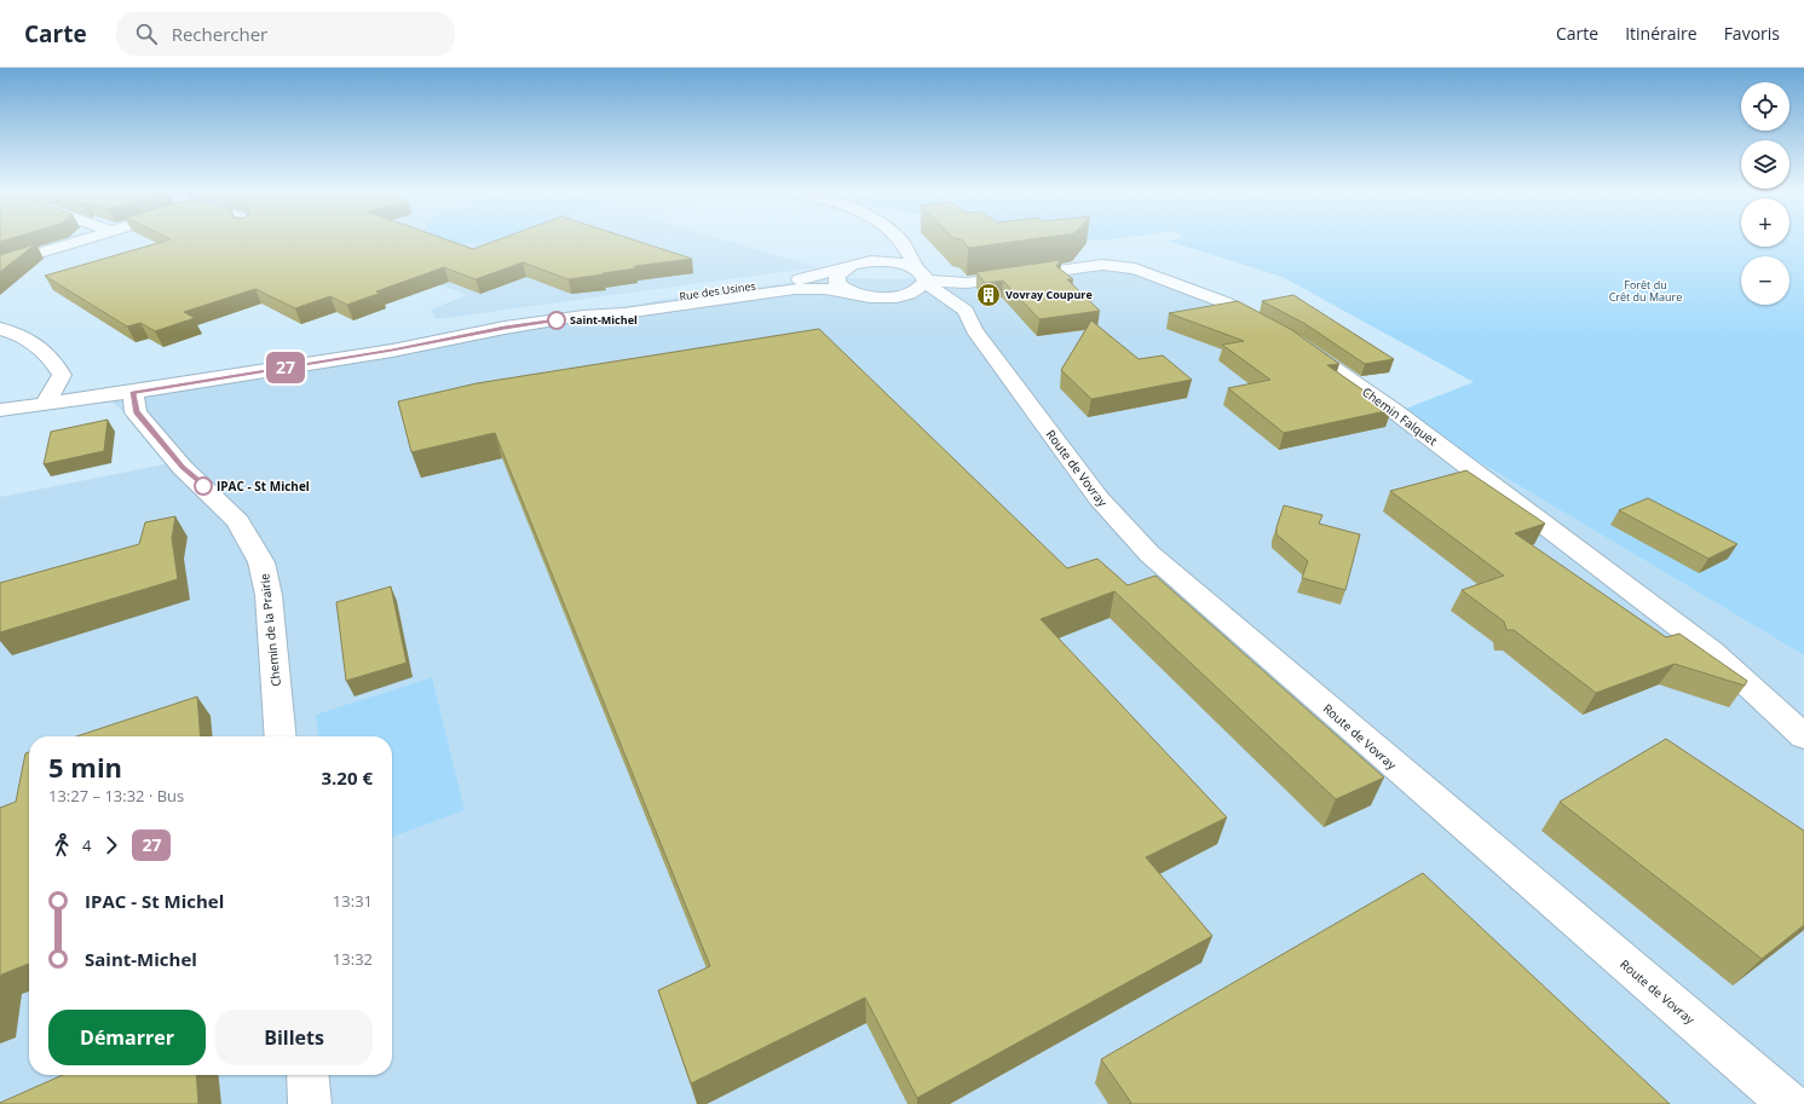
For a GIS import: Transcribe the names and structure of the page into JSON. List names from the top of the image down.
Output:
{
  "streets": {
    "street": [
      "Rue des Usines",
      "Chemin Falquet",
      "Route de Vovray",
      "Chemin de la Prairie"
    ]
  },
  "crossings": [
    ["Rue des Usines", "Route de Vovray"],
    ["Rue des Usines", "Chemin de la Prairie"],
    ["Chemin Falquet", "Route de Vovray"]
  ],
  "parks": ["Forêt du Crêt du Maure"],
  "places": {
    "building": ["Vovray Coupure"],
    "other": ["Saint-Michel", "IPAC - St Michel"]
  },
  "lines": ["bus line 27"],
  "page": {
    "header": "Carte",
    "search": "Rechercher",
    "nav": ["Carte", "Itinéraire", "Favoris"],
    "on_map": "27",
    "map_buttons": ["+", "−"],
    "heading": ["5 min", "13:27 – 13:32 · Bus", "3.20 €"],
    "legs": ["4", "27"],
    "list": [
      {
        "name": "IPAC - St Michel",
        "value": "13:31"
      },
      {
        "name": "Saint-Michel",
        "value": "13:32"
      }
    ],
    "buttons": ["Démarrer", "Billets"]
  }
}
